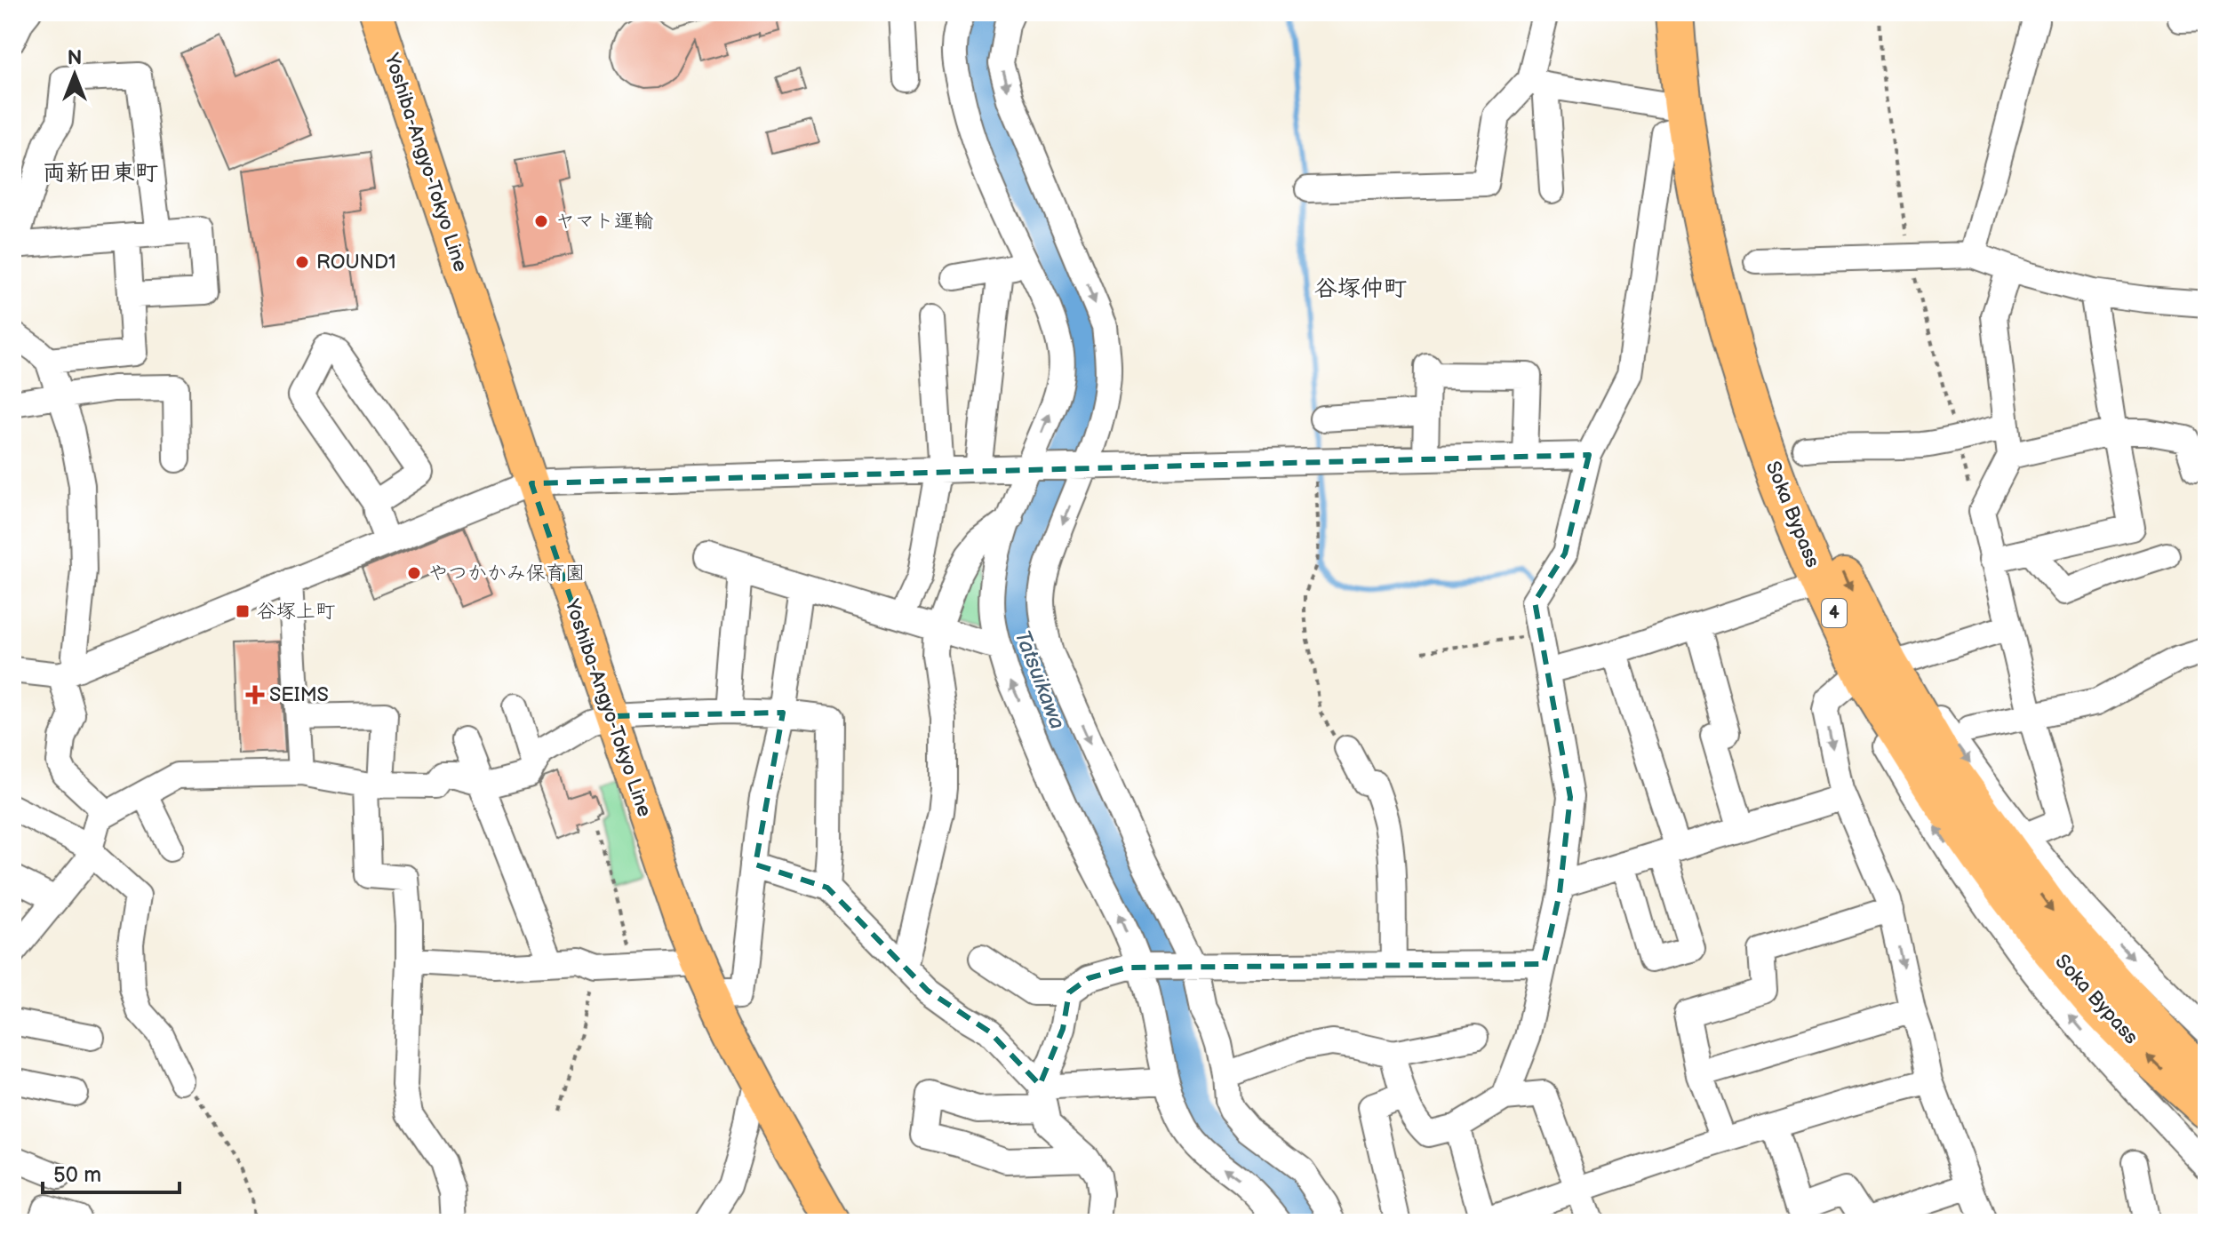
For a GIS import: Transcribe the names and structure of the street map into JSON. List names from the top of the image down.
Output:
{
  "streets": {
    "highway": ["Soka Bypass", "4"],
    "main road": ["Yoshiba-Angyo-Tokyo Line"]
  },
  "districts": ["両新田東町", "谷塚仲町"],
  "water": ["Tatsuikawa"],
  "places": {
    "other": ["ヤマト運輸", "ROUND1", "やつかかみ保育園"],
    "transit": ["谷塚上町"],
    "health": ["SEIMS"]
  },
  "scale_bar": "50 m",
  "north": "top"
}
